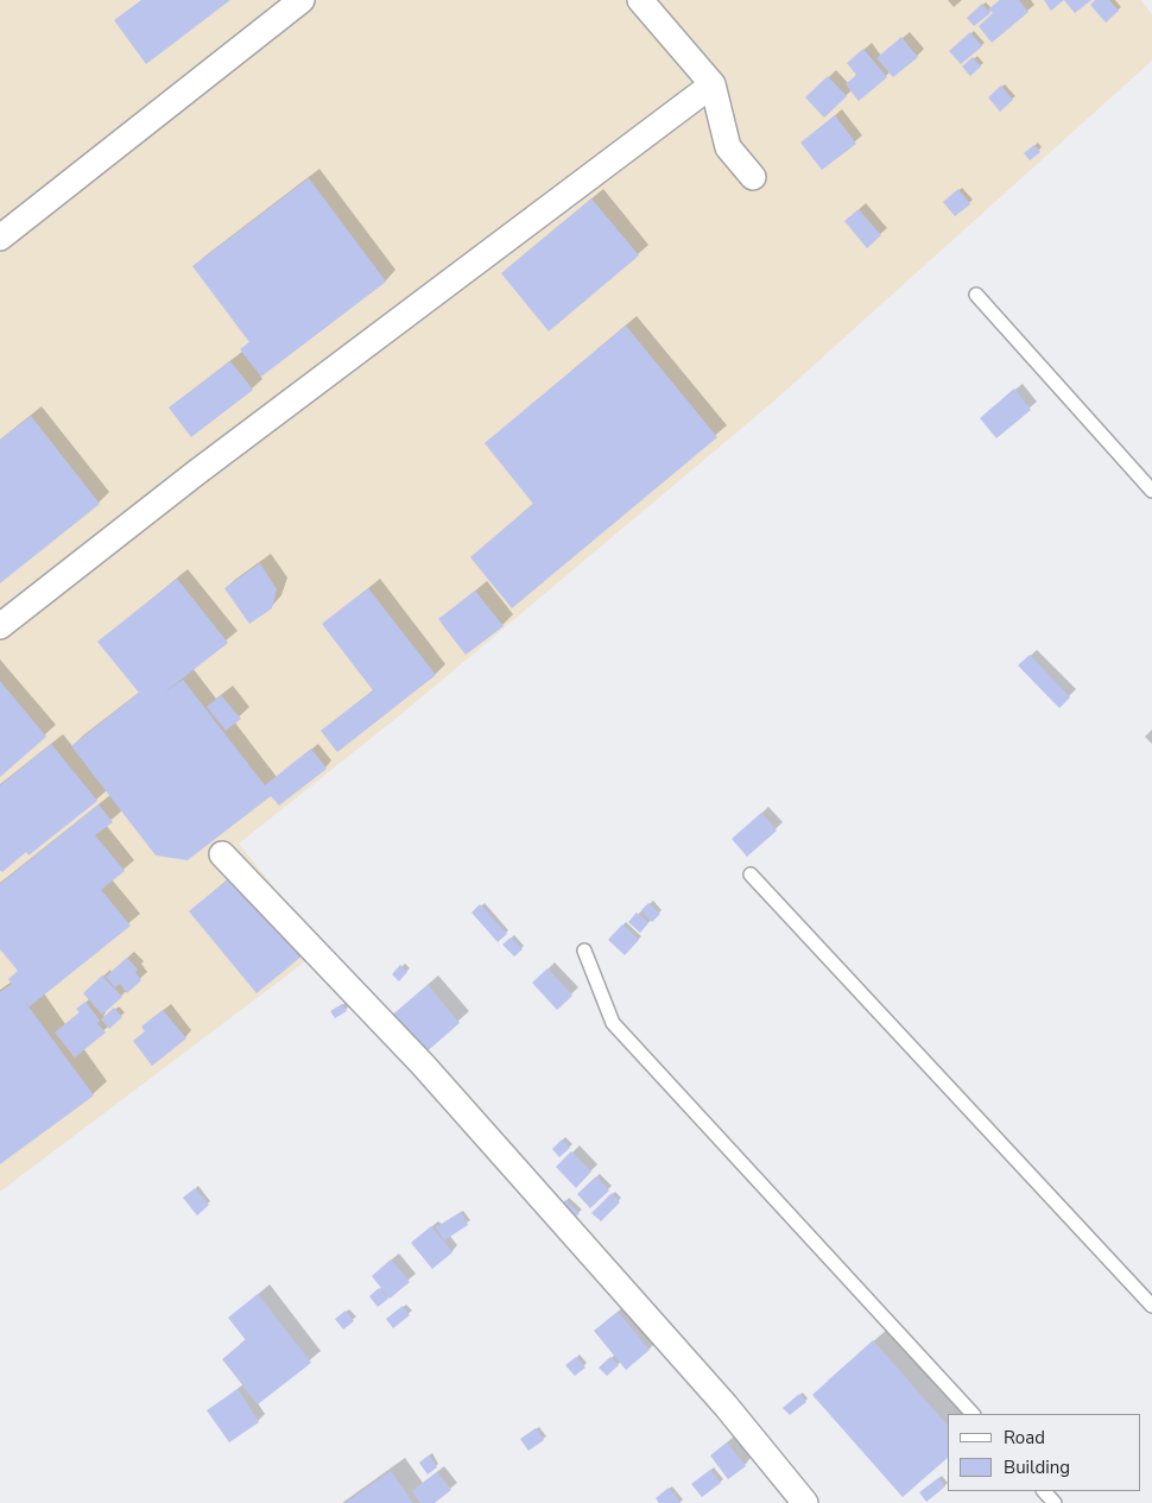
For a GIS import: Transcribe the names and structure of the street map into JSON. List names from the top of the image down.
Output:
{
  "legend": ["Road", "Building"]
}
